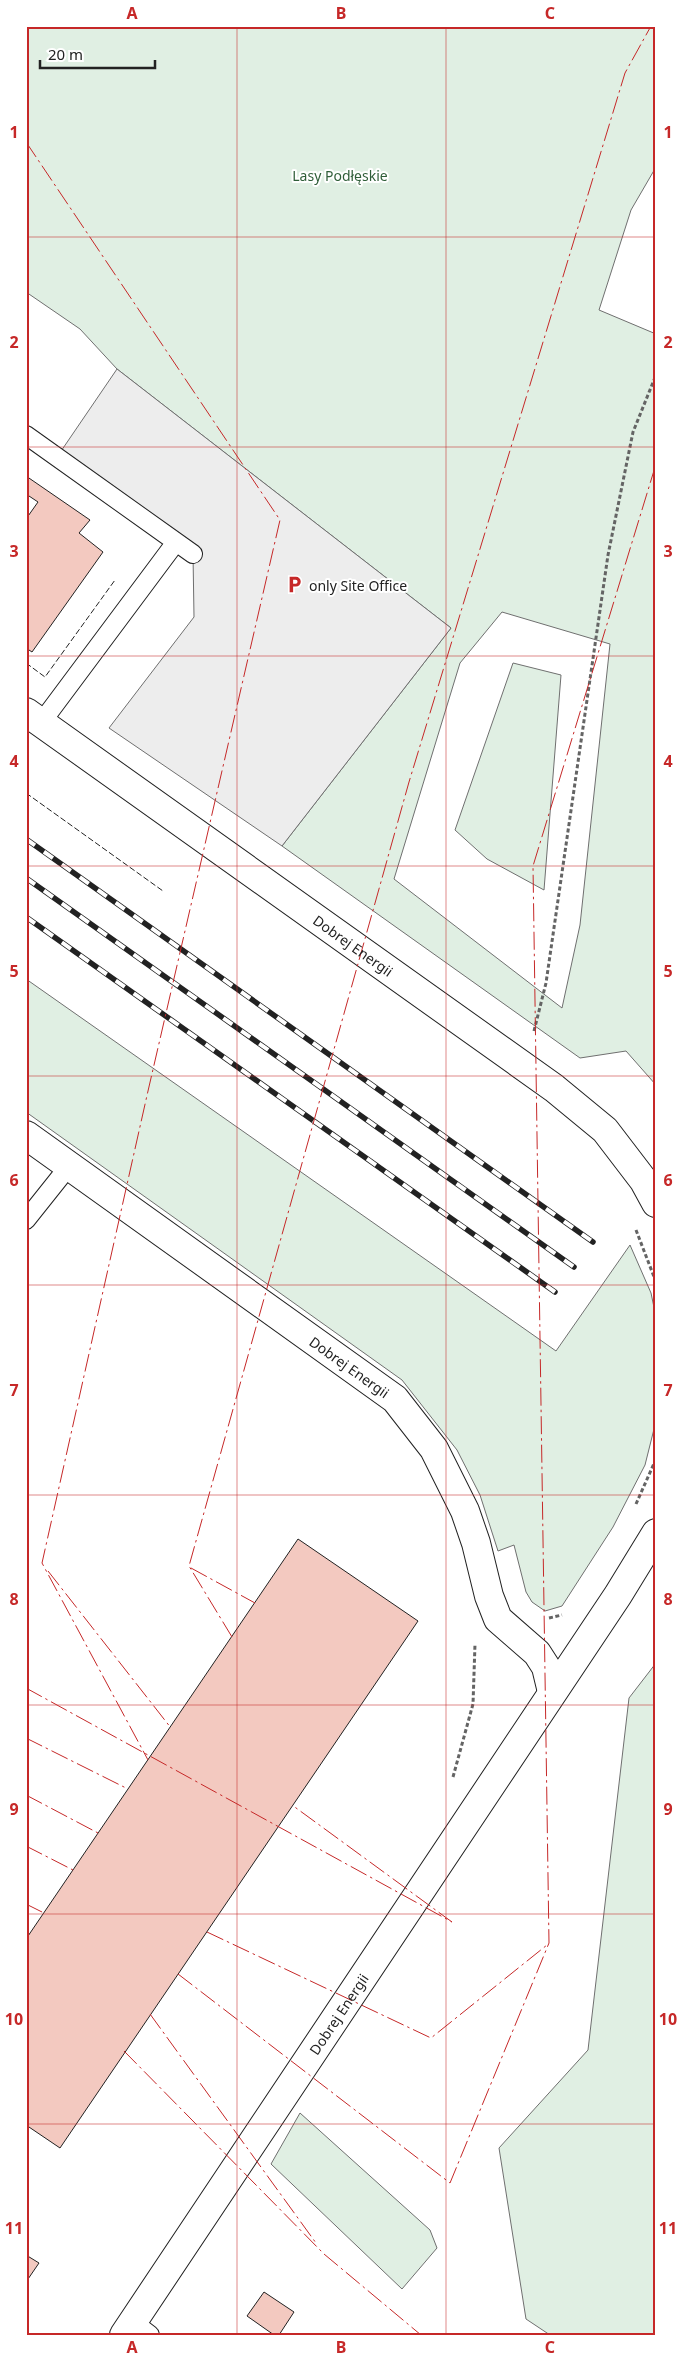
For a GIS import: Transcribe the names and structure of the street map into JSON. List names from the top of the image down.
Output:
{
  "streets": {
    "street": ["Dobrej Energii"]
  },
  "parks": ["Lasy Podłęskie"],
  "places": {
    "parking": ["only Site Office"]
  },
  "scale_bar": "20 m",
  "grid": {
    "columns": ["A", "B", "C"],
    "rows": [
      "1",
      "2",
      "3",
      "4",
      "5",
      "6",
      "7",
      "8",
      "9",
      "10",
      "11"
    ]
  }
}
